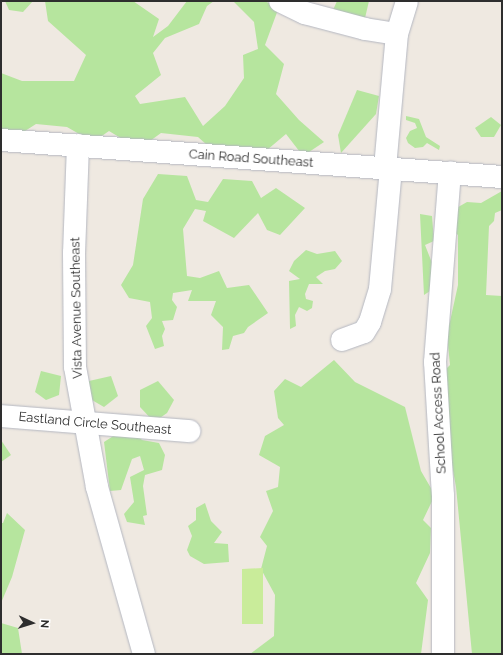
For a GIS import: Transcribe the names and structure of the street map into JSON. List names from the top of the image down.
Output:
{
  "streets": {
    "street": [
      "Cain Road Southeast",
      "Vista Avenue Southeast",
      "School Access Road",
      "Eastland Circle Southeast"
    ]
  },
  "crossings": [
    ["Cain Road Southeast", "Vista Avenue Southeast"],
    ["Cain Road Southeast", "School Access Road"],
    ["Vista Avenue Southeast", "Eastland Circle Southeast"]
  ],
  "north": "right"
}
